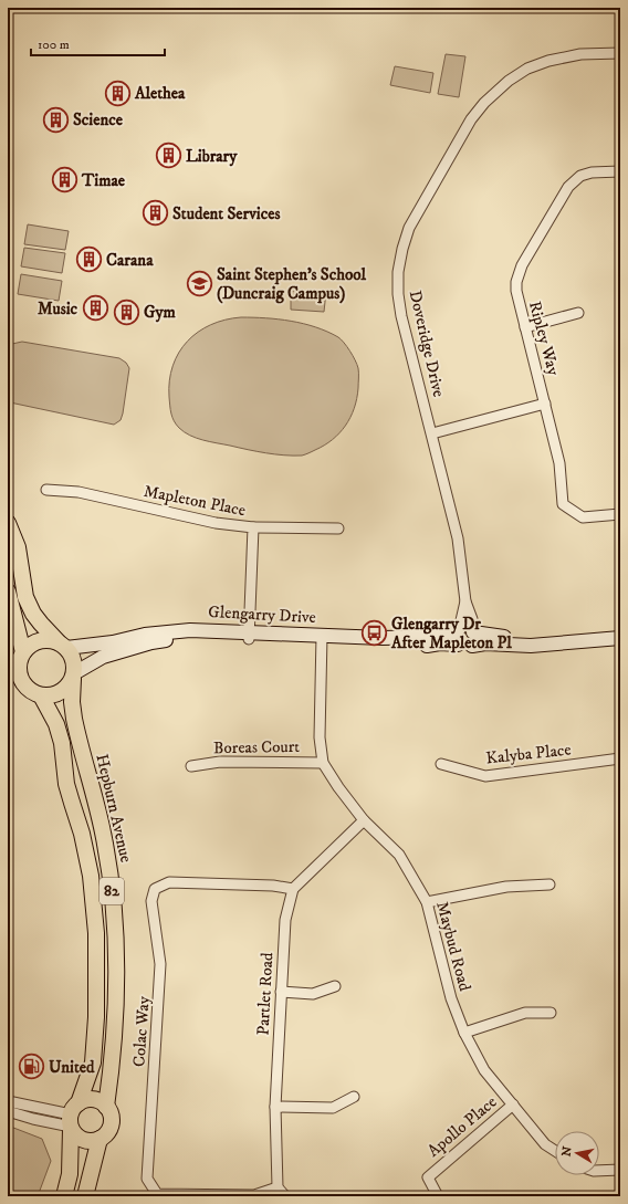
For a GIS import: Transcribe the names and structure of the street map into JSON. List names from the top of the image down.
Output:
{
  "streets": {
    "main road": ["Glengarry Drive", "Hepburn Avenue", "82"],
    "street": [
      "Ripley Way",
      "Doveridge Drive",
      "Mapleton Place",
      "Boreas Court",
      "Kalyba Place",
      "Maybud Road",
      "Partlet Road",
      "Colac Way",
      "Apollo Place"
    ]
  },
  "crossings": [
    ["Doveridge Drive", "Glengarry Drive"],
    ["Mapleton Place", "Glengarry Drive"],
    ["Glengarry Drive", "Hepburn Avenue"],
    ["Glengarry Drive", "82"],
    ["Glengarry Drive", "Maybud Road"],
    ["Boreas Court", "Maybud Road"],
    ["Hepburn Avenue", "82"],
    ["Maybud Road", "Partlet Road"],
    ["Maybud Road", "Apollo Place"],
    ["Partlet Road", "Colac Way"]
  ],
  "places": {
    "building": [
      "Alethea",
      "Science",
      "Library",
      "Timae",
      "Student Services",
      "Carana",
      "Music",
      "Gym"
    ],
    "school or university": ["Saint Stephen's School (Duncraig Campus)"],
    "bus stop": ["Glengarry Dr After Mapleton Pl"],
    "fuel station": ["United"]
  },
  "scale_bar": "100 m",
  "north": "left"
}
